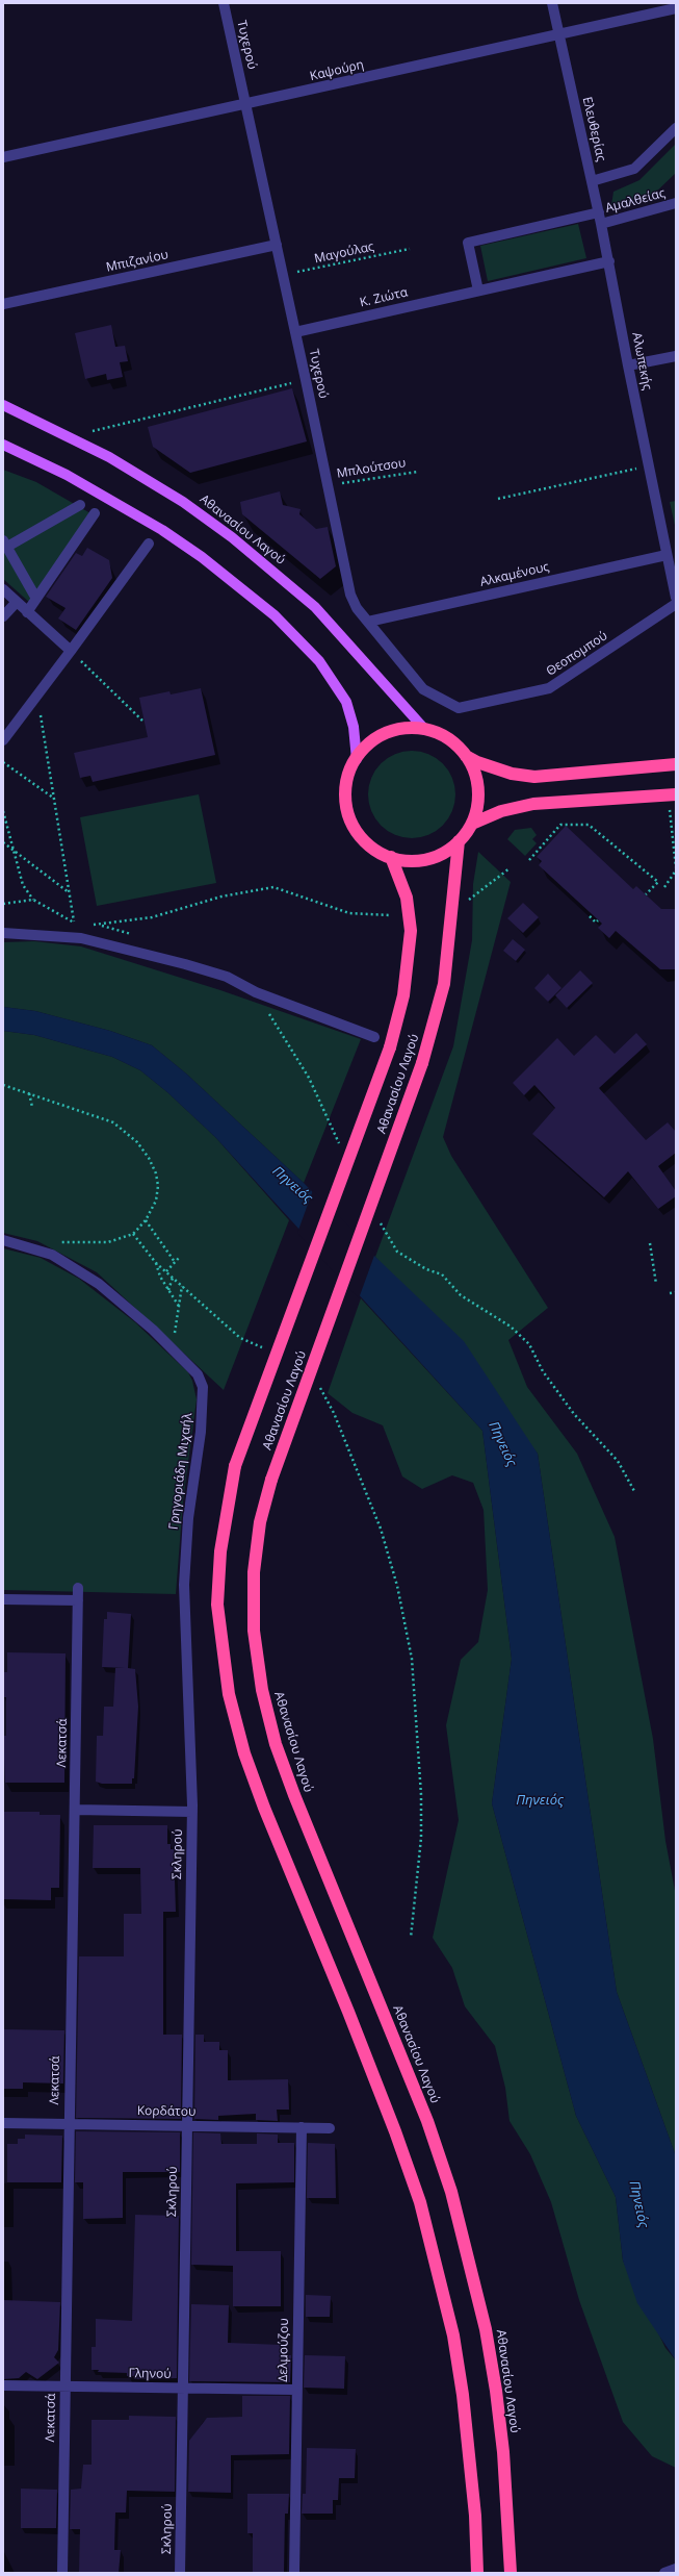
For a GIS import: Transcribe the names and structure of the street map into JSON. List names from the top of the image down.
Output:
{
  "streets": {
    "highway": ["Αθανασίου Λαγού"],
    "street": [
      "Τυχερού",
      "Καψούρη",
      "Ελευθερίας",
      "Αμαλθείας",
      "Μπιζανίου",
      "Κ. Ζιώτα",
      "Αλωπεκής",
      "Αλκαμένους",
      "Θεοπομπού",
      "Γρηγοριάδη Μιχαήλ",
      "Λεκατσά",
      "Σκληρού",
      "Κορδάτου",
      "Δελμούζου",
      "Γληνού"
    ],
    "path": ["Μαγούλας", "Μπλούτσου"]
  },
  "crossings": [
    ["Τυχερού", "Καψούρη"],
    ["Τυχερού", "Μαγούλας"],
    ["Τυχερού", "Μπιζανίου"],
    ["Τυχερού", "Κ. Ζιώτα"],
    ["Τυχερού", "Μπλούτσου"],
    ["Τυχερού", "Αλκαμένους"],
    ["Τυχερού", "Θεοπομπού"],
    ["Καψούρη", "Ελευθερίας"],
    ["Ελευθερίας", "Αμαλθείας"],
    ["Ελευθερίας", "Κ. Ζιώτα"],
    ["Ελευθερίας", "Αλωπεκής"],
    ["Κ. Ζιώτα", "Αλωπεκής"],
    ["Αλωπεκής", "Αλκαμένους"],
    ["Γρηγοριάδη Μιχαήλ", "Σκληρού"],
    ["Λεκατσά", "Κορδάτου"],
    ["Λεκατσά", "Γληνού"],
    ["Σκληρού", "Κορδάτου"],
    ["Σκληρού", "Γληνού"],
    ["Κορδάτου", "Δελμούζου"],
    ["Δελμούζου", "Γληνού"]
  ],
  "water": ["Πηνειός"]
}
